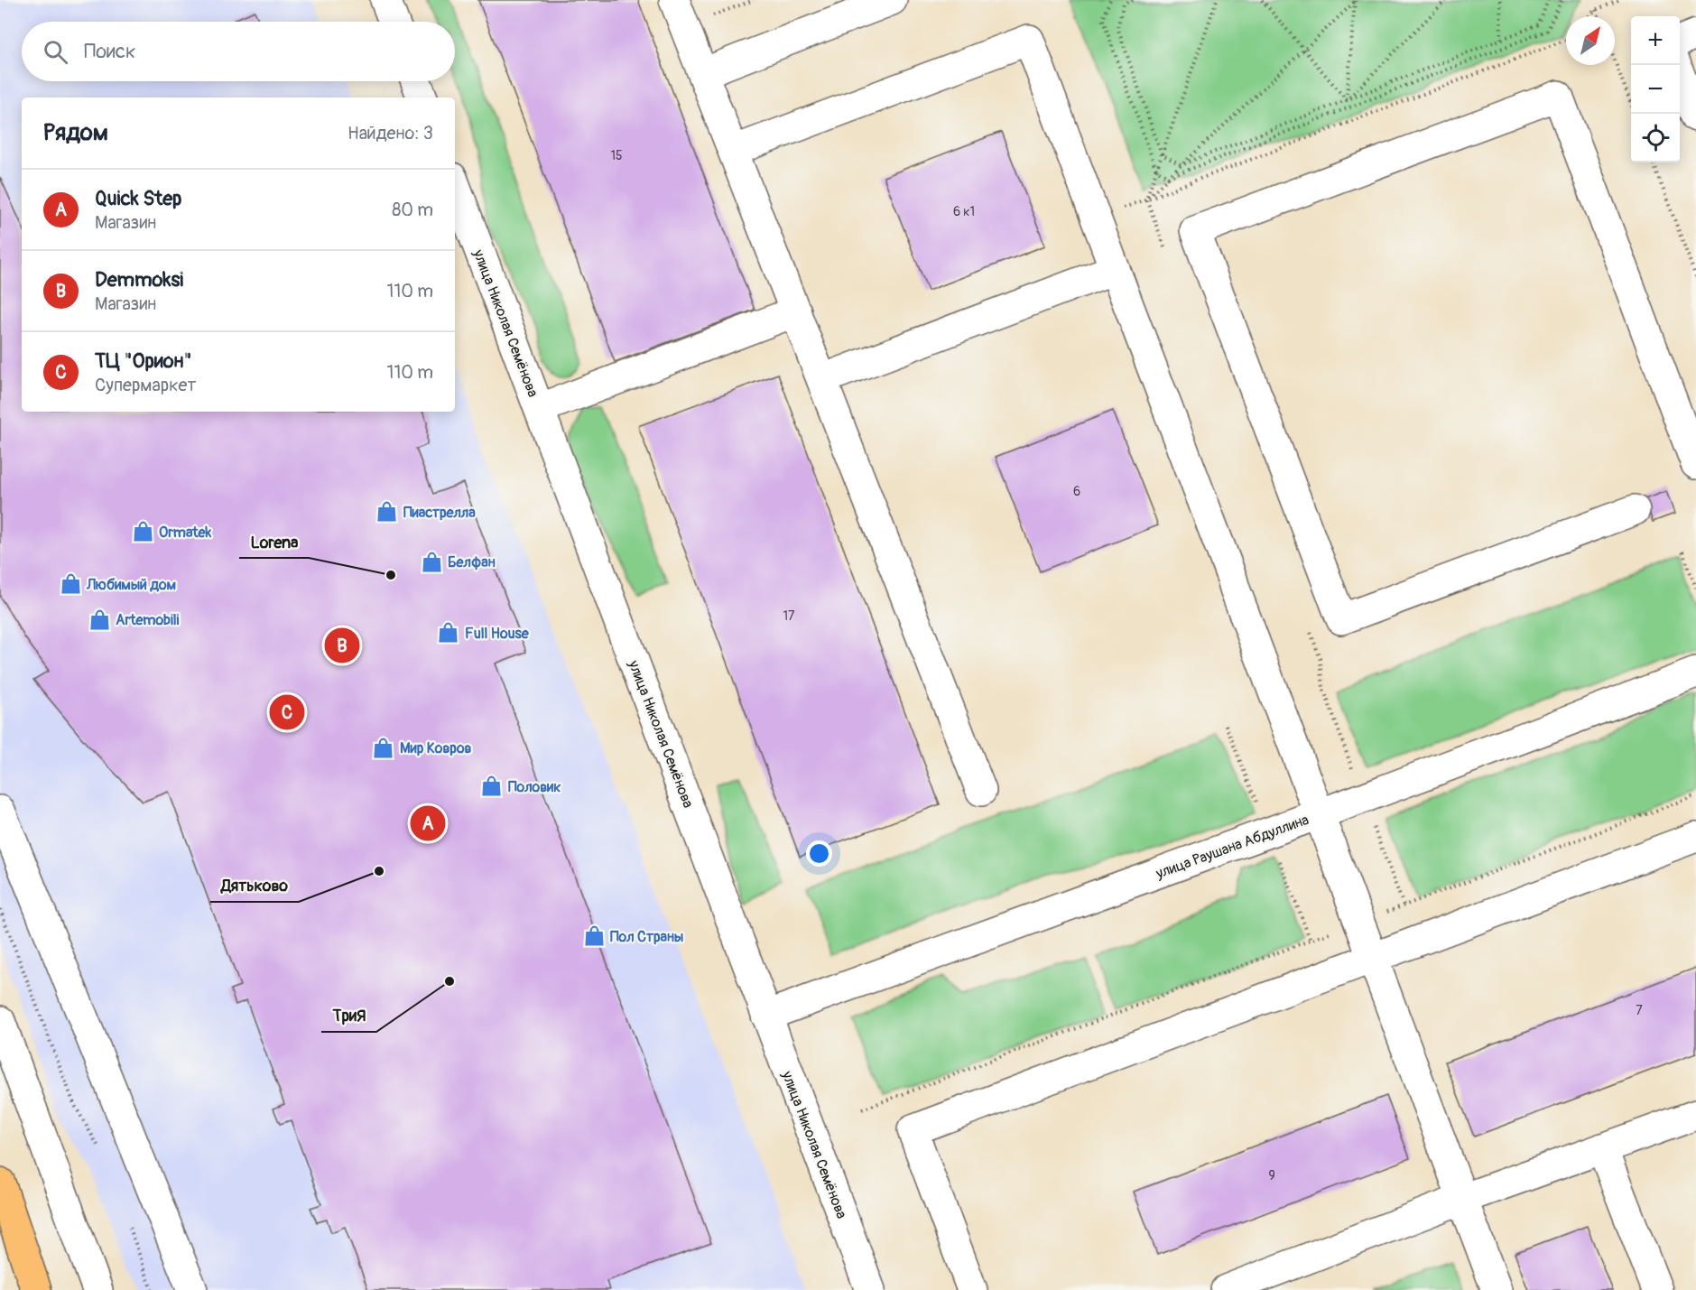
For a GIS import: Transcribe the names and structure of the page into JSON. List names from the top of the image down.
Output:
{
  "streets": {
    "street": ["улица Николая Семёнова", "улица Раушана Абдуллина"]
  },
  "crossings": [
    ["улица Николая Семёнова", "улица Раушана Абдуллина"]
  ],
  "places": {
    "shop": [
      "Пиастрелла",
      "Ormatek",
      "Белфан",
      "Любимый дом",
      "Artemobili",
      "Full House",
      "Мир Ковров",
      "Половик",
      "Пол Страны"
    ],
    "other": ["Lorena", "Дятьково", "ТриЯ"]
  },
  "house_numbers": [
    "15",
    "6 к1",
    "6",
    "17",
    "7",
    "9"
  ],
  "north": "top right",
  "page": {
    "map_buttons": ["+", "−"],
    "search": "Поиск",
    "heading": ["Рядом", "Найдено: 3"],
    "list": [
      {
        "mark": "A",
        "name": "Quick Step",
        "note": "Магазин",
        "value": "80 m"
      },
      {
        "mark": "B",
        "name": "Demmoksi",
        "note": "Магазин",
        "value": "110 m"
      },
      {
        "mark": "C",
        "name": "ТЦ \"Орион\"",
        "note": "Супермаркет",
        "value": "110 m"
      }
    ],
    "pins": ["B", "C", "A"]
  }
}
